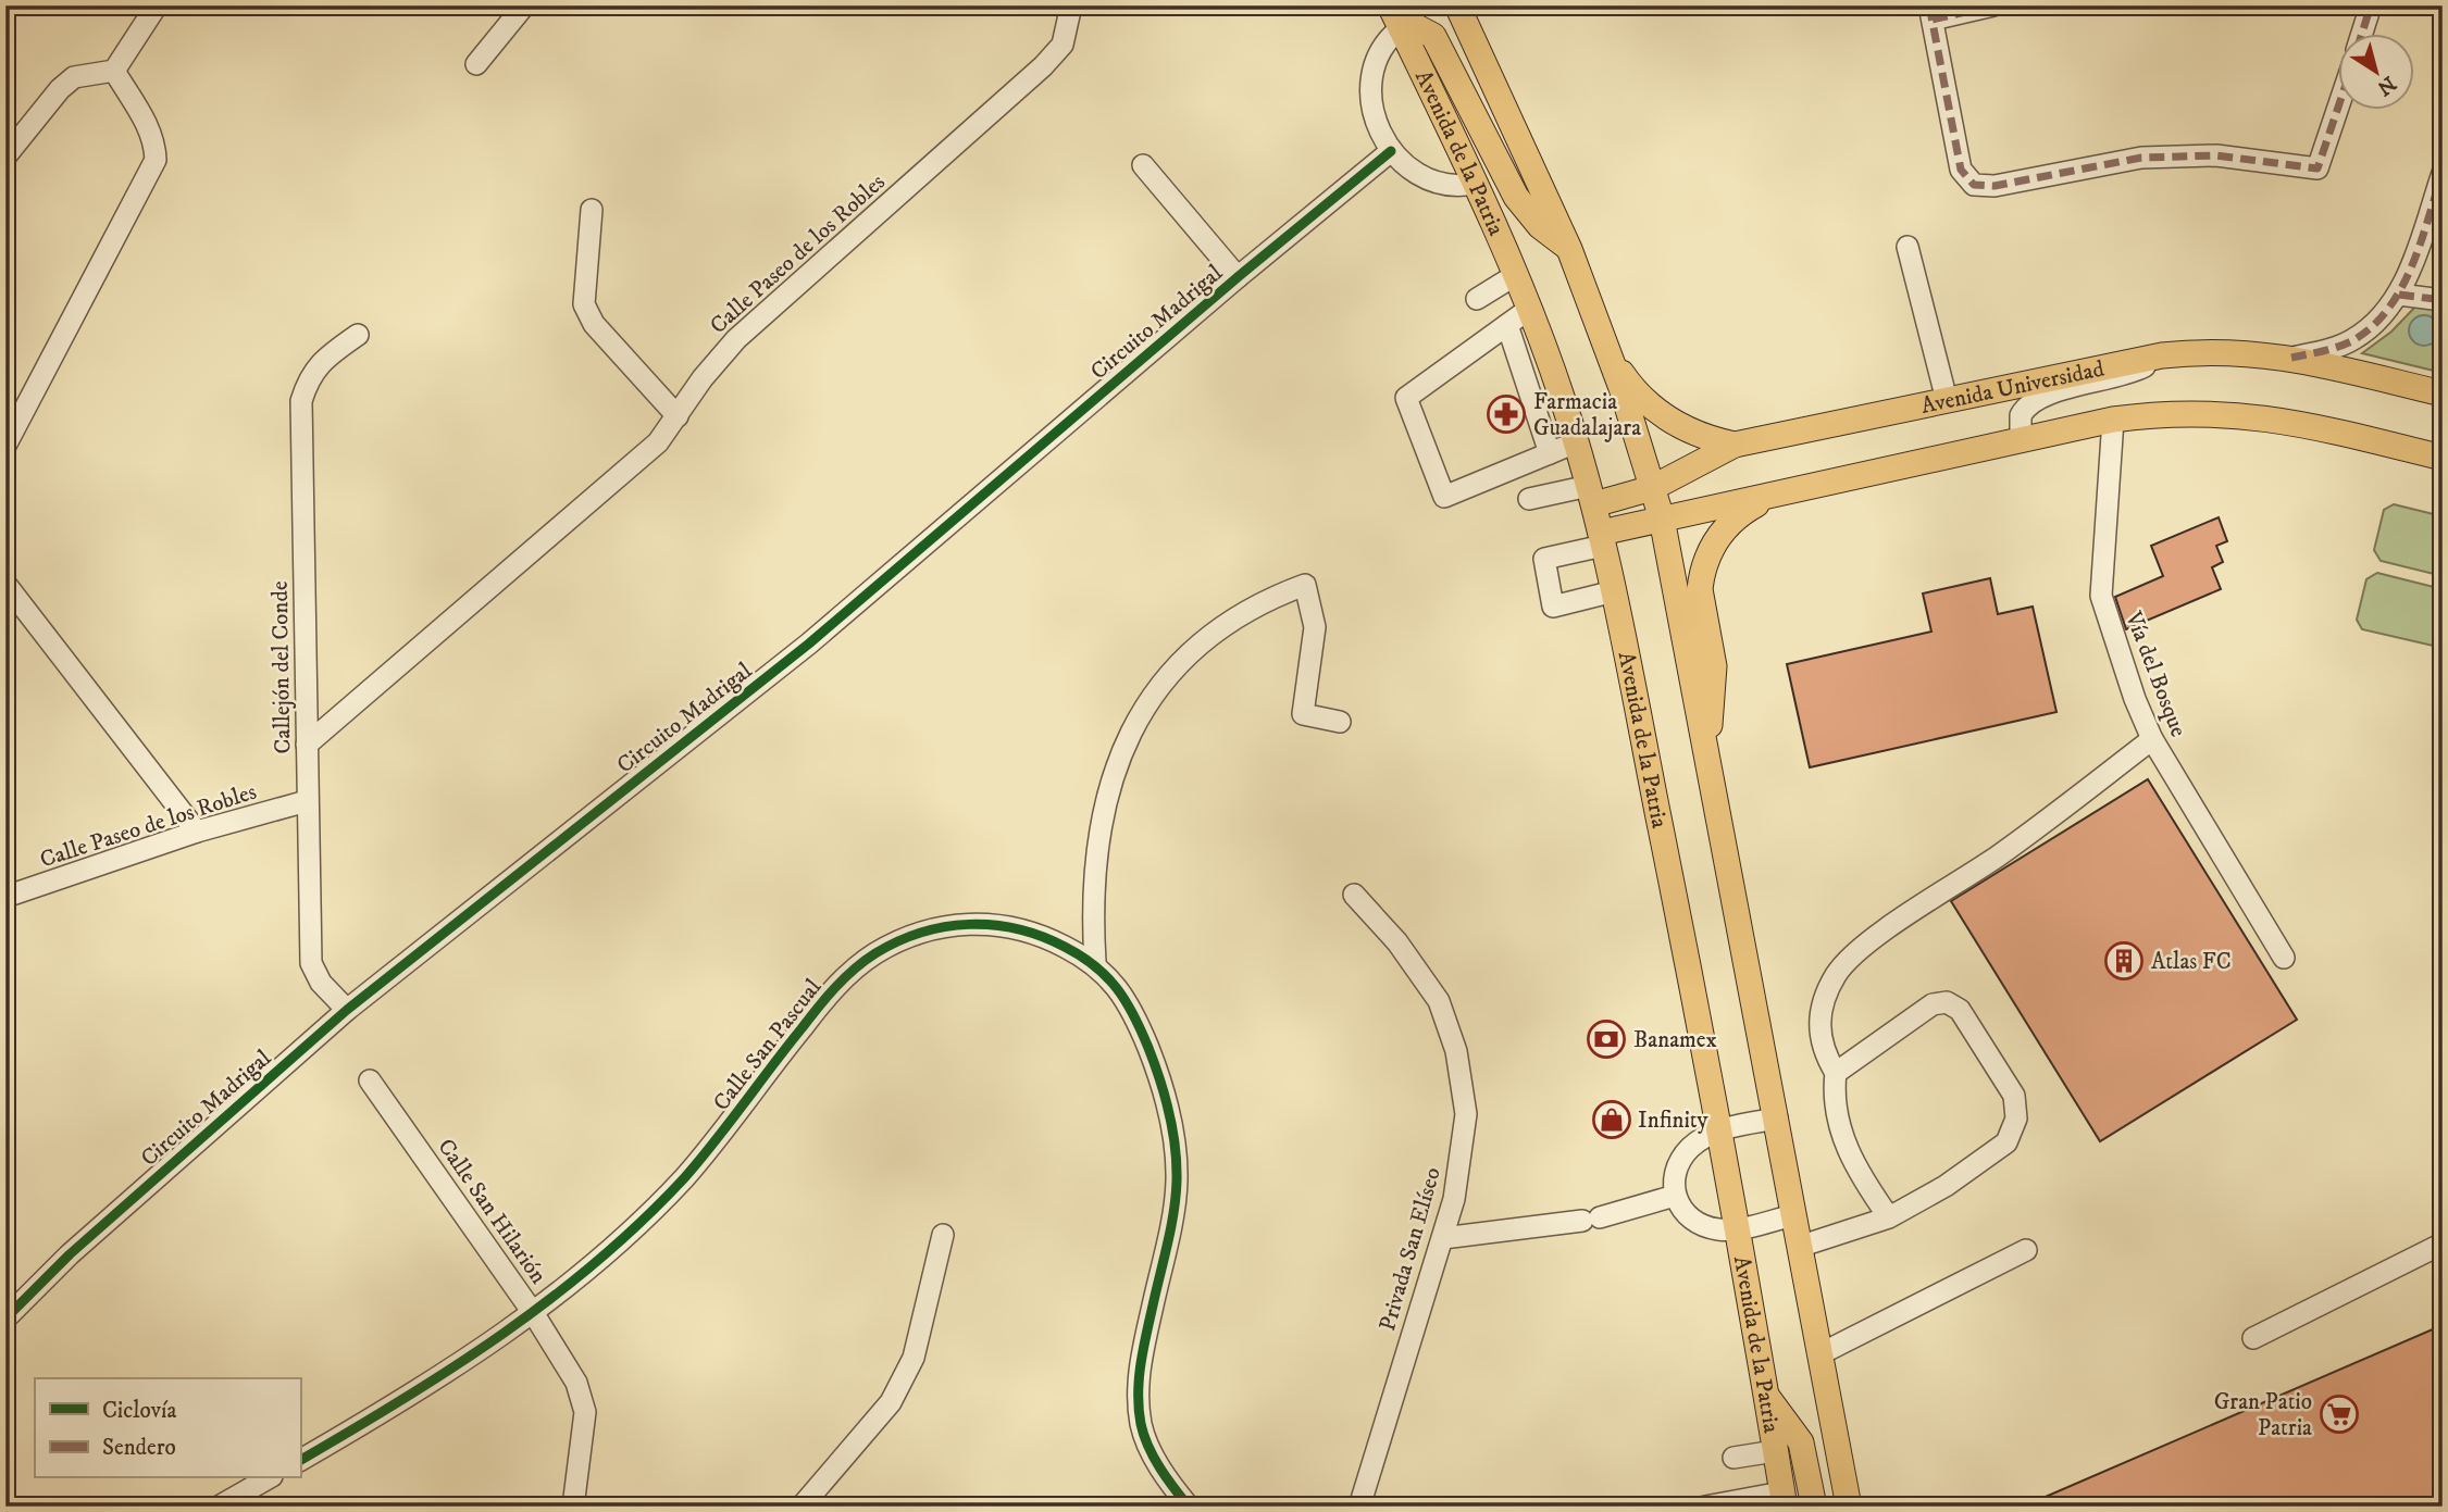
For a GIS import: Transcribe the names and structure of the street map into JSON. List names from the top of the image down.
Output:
{
  "streets": {
    "main road": ["Avenida de la Patria", "Avenida Universidad"],
    "street": [
      "Calle Paseo de los Robles",
      "Circuito Madrigal",
      "Callejón del Conde",
      "Vía del Bosque",
      "Calle San Pascual",
      "Calle San Hilarión",
      "Privada San Elíseo"
    ]
  },
  "crossings": [
    ["Avenida de la Patria", "Avenida Universidad"],
    ["Calle Paseo de los Robles", "Callejón del Conde"],
    ["Circuito Madrigal", "Callejón del Conde"],
    ["Calle San Pascual", "Calle San Hilarión"]
  ],
  "places": {
    "pharmacy": ["Farmacia Guadalajara"],
    "building": ["Atlas FC"],
    "bank": ["Banamex"],
    "shop": ["Infinity"],
    "supermarket": ["Gran Patio Patria"]
  },
  "legend": ["Ciclovía", "Sendero"],
  "north": "bottom right"
}
